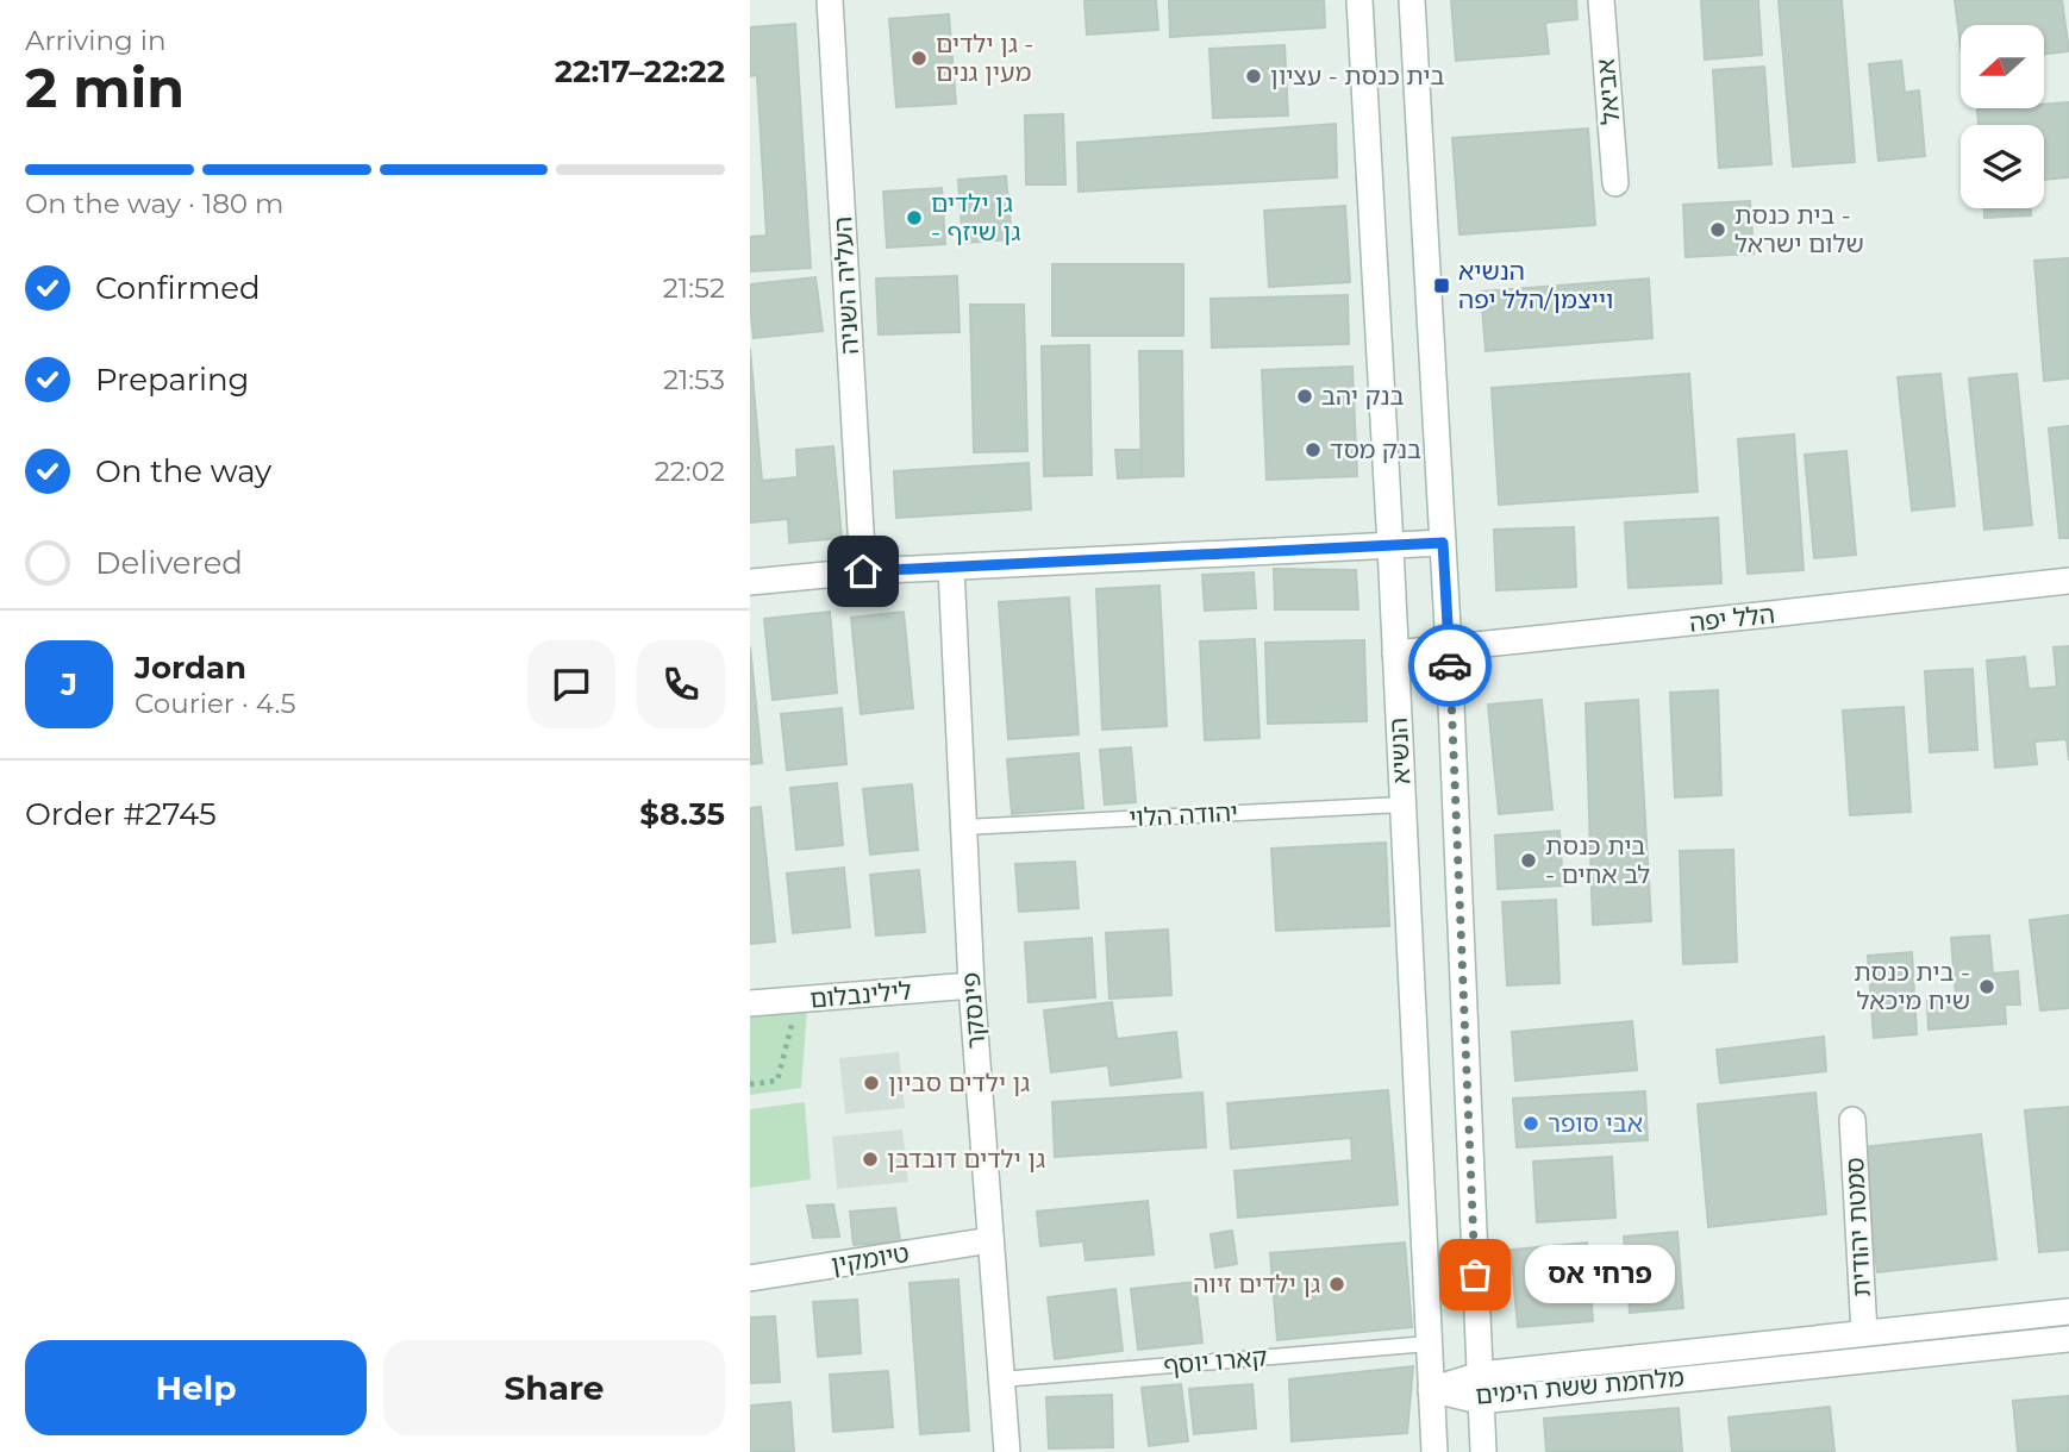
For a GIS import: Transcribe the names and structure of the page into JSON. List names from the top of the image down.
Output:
{
  "streets": {
    "street": [
      "אביאל",
      "העליה השניה",
      "הלל יפה",
      "הנשיא",
      "לילינבלום",
      "פינסקר",
      "סמטת יהודית",
      "טיומקין",
      "מלחמת ששת הימים"
    ],
    "lane": ["יהודה הלוי", "קארו יוסף"]
  },
  "crossings": [
    ["הלל יפה", "הנשיא"],
    ["הנשיא", "יהודה הלוי"],
    ["הנשיא", "קארו יוסף"],
    ["הנשיא", "מלחמת ששת הימים"],
    ["יהודה הלוי", "פינסקר"],
    ["לילינבלום", "פינסקר"],
    ["פינסקר", "טיומקין"],
    ["פינסקר", "קארו יוסף"],
    ["סמטת יהודית", "מלחמת ששת הימים"]
  ],
  "places": {
    "other": [
      "גן ילדים - מעין גנים",
      "בית כנסת - עציון",
      "גן ילדים - גן שיזף",
      "בית כנסת - שלום ישראל",
      "בנק יהב",
      "בנק מסד",
      "בית כנסת - לב אחים",
      "בית כנסת - שיח מיכאל",
      "גן ילדים סביון",
      "אבי סופר",
      "גן ילדים דובדבן",
      "פרחי אס",
      "גן ילדים זיוה"
    ],
    "transit": ["הנשיא וייצמן/הלל יפה"]
  },
  "north": "left",
  "page": {
    "heading": ["2 min", "Arriving in", "22:17–22:22"],
    "panel": [
      "Jordan",
      "Courier · 4.5",
      "Order #2745",
      "$8.35"
    ],
    "bar": "On the way · 180 m",
    "list": [
      ["Confirmed", "21:52"],
      ["Preparing", "21:53"],
      ["On the way", "22:02"],
      "Delivered"
    ],
    "round": "J",
    "bubble": "פרחי אס",
    "buttons": ["Help", "Share"]
  }
}
